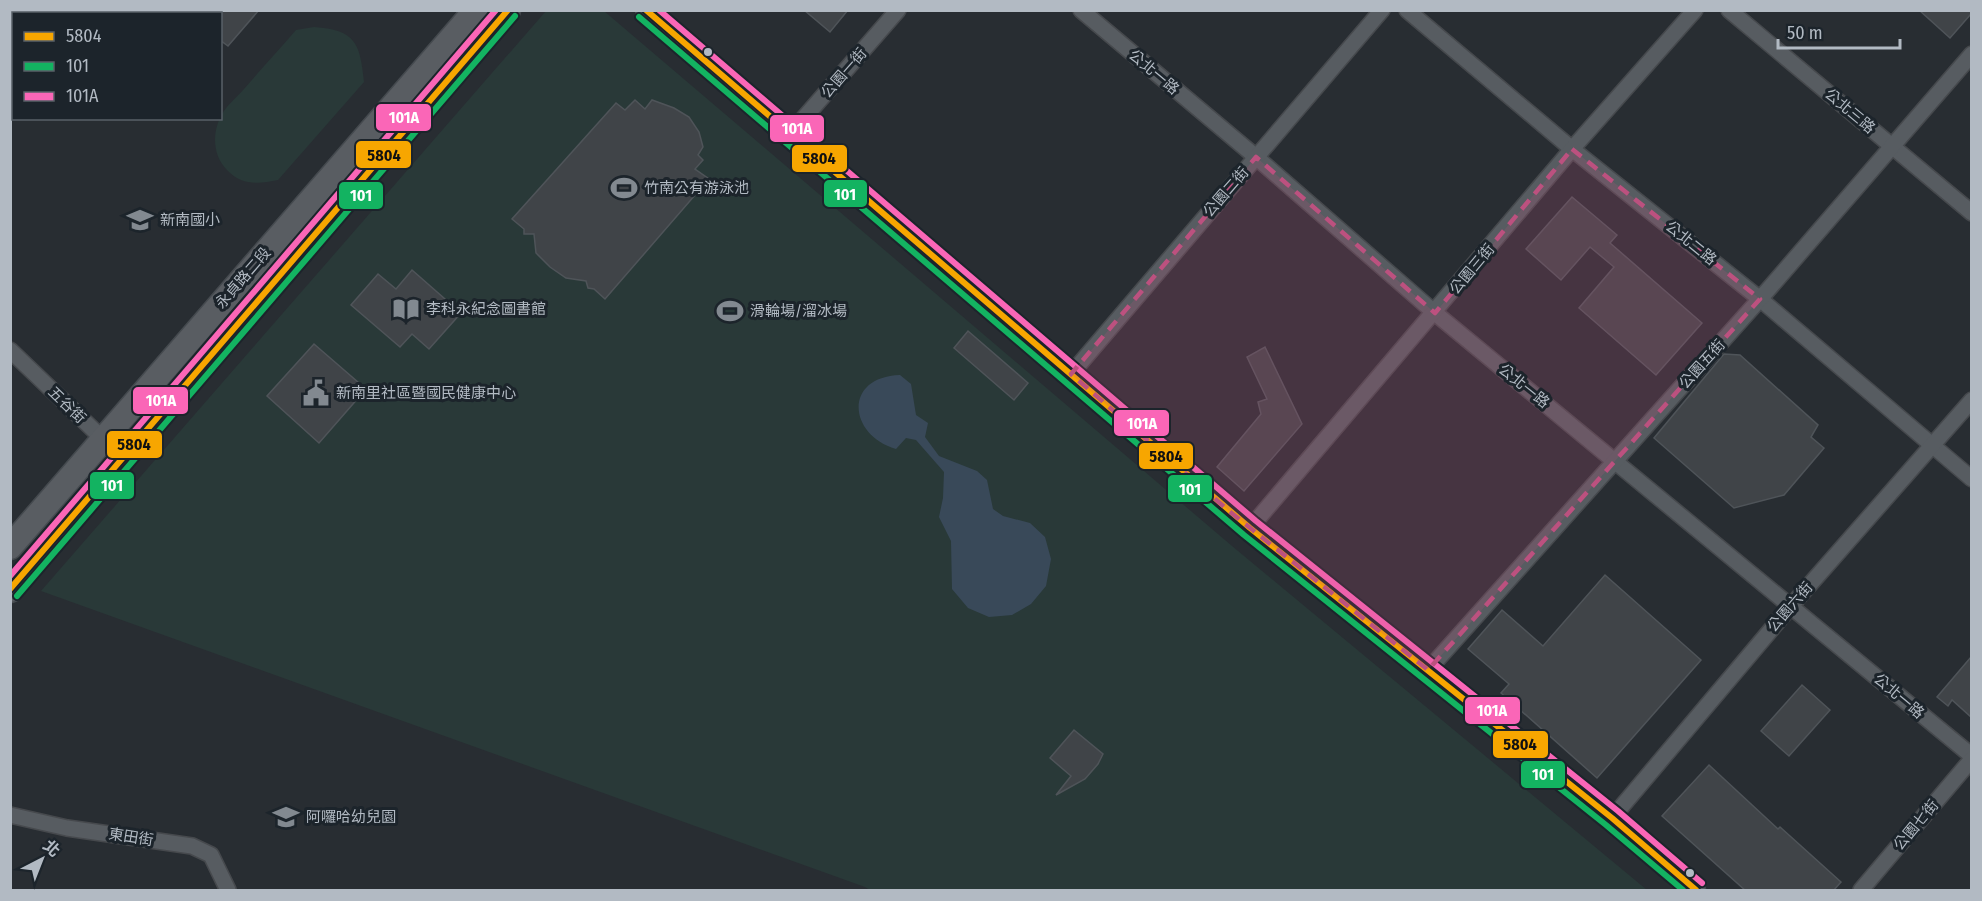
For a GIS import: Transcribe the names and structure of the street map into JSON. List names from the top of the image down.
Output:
{
  "streets": {
    "main road": ["永貞路二段"],
    "street": [
      "公北一路",
      "公園一街",
      "公北三路",
      "公園二街",
      "公北二路",
      "公園三街",
      "公園五街",
      "五谷街",
      "公園六街",
      "公園七街",
      "東田街"
    ]
  },
  "crossings": [
    ["公北一路", "公園二街"],
    ["公北一路", "公園三街"],
    ["公北一路", "公園五街"],
    ["公北一路", "公園六街"],
    ["公北一路", "公園七街"],
    ["公北三路", "公園五街"],
    ["公北二路", "公園三街"],
    ["公北二路", "公園五街"],
    ["公北二路", "公園六街"],
    ["永貞路二段", "五谷街"]
  ],
  "places": {
    "sports": ["竹南公有游泳池", "滑輪場/溜冰場"],
    "school or university": ["新南國小", "阿囉哈幼兒園"],
    "library": ["李科永紀念圖書館"],
    "public building": ["新南里社區暨國民健康中心"]
  },
  "lines": ["transit line 5804", "transit line 101A", "transit line 101"],
  "legend": ["5804", "101", "101A"],
  "scale_bar": "50 m",
  "north": "top right"
}
